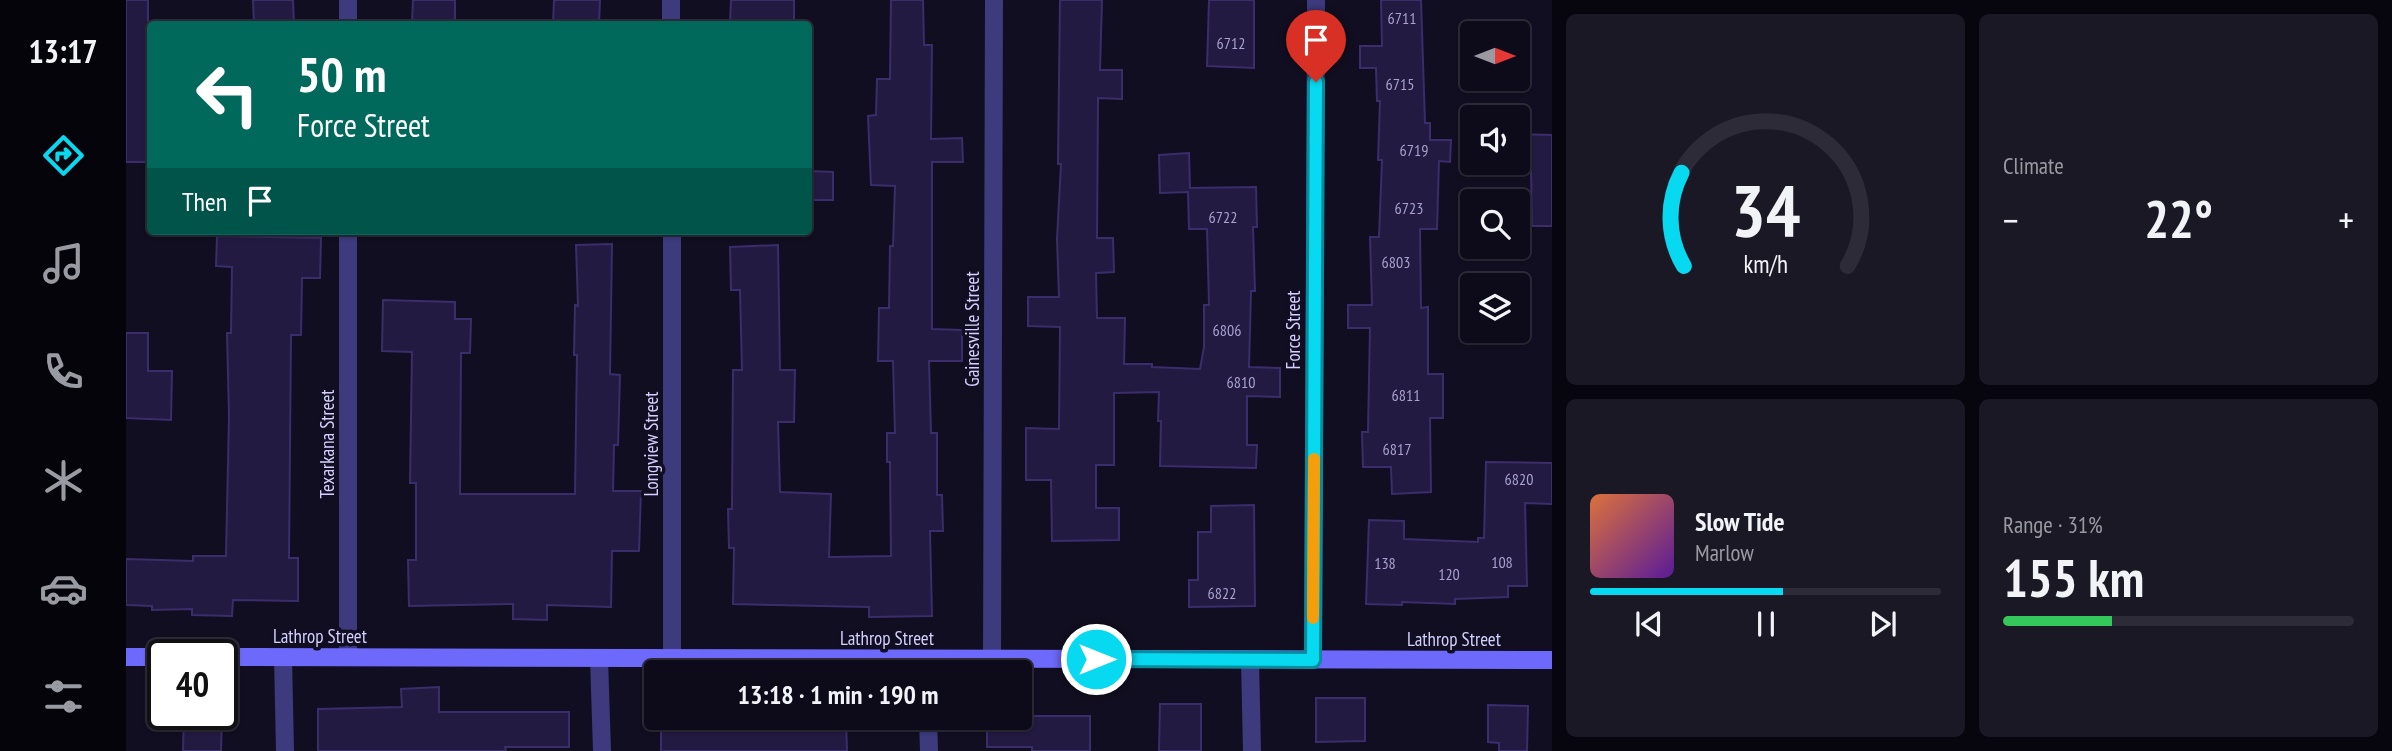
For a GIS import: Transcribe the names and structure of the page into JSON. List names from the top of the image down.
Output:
{
  "streets": {
    "street": [
      "Gainesville Street",
      "Force Street",
      "Texarkana Street",
      "Longview Street",
      "Lathrop Street"
    ]
  },
  "crossings": [
    ["Gainesville Street", "Lathrop Street"],
    ["Force Street", "Lathrop Street"],
    ["Texarkana Street", "Lathrop Street"],
    ["Longview Street", "Lathrop Street"]
  ],
  "house_numbers": [
    "6711",
    "6712",
    "6715",
    "6719",
    "6723",
    "6722",
    "6803",
    "6806",
    "6810",
    "6811",
    "6817",
    "6820",
    "108",
    "138",
    "120",
    "6822"
  ],
  "north": "right",
  "page": {
    "tabs": "13:17",
    "tile": [
      "Climate",
      ["Range · 31%", "155 km"]
    ],
    "turn": ["50 m", "Force Street"],
    "then": "Then",
    "heat": ["−", "22°", "+"],
    "song": ["Slow Tide", "Marlow"],
    "limit": "40",
    "trip": "13:18 · 1 min · 190 m",
    "gauge": ["34", "km/h"]
  }
}
